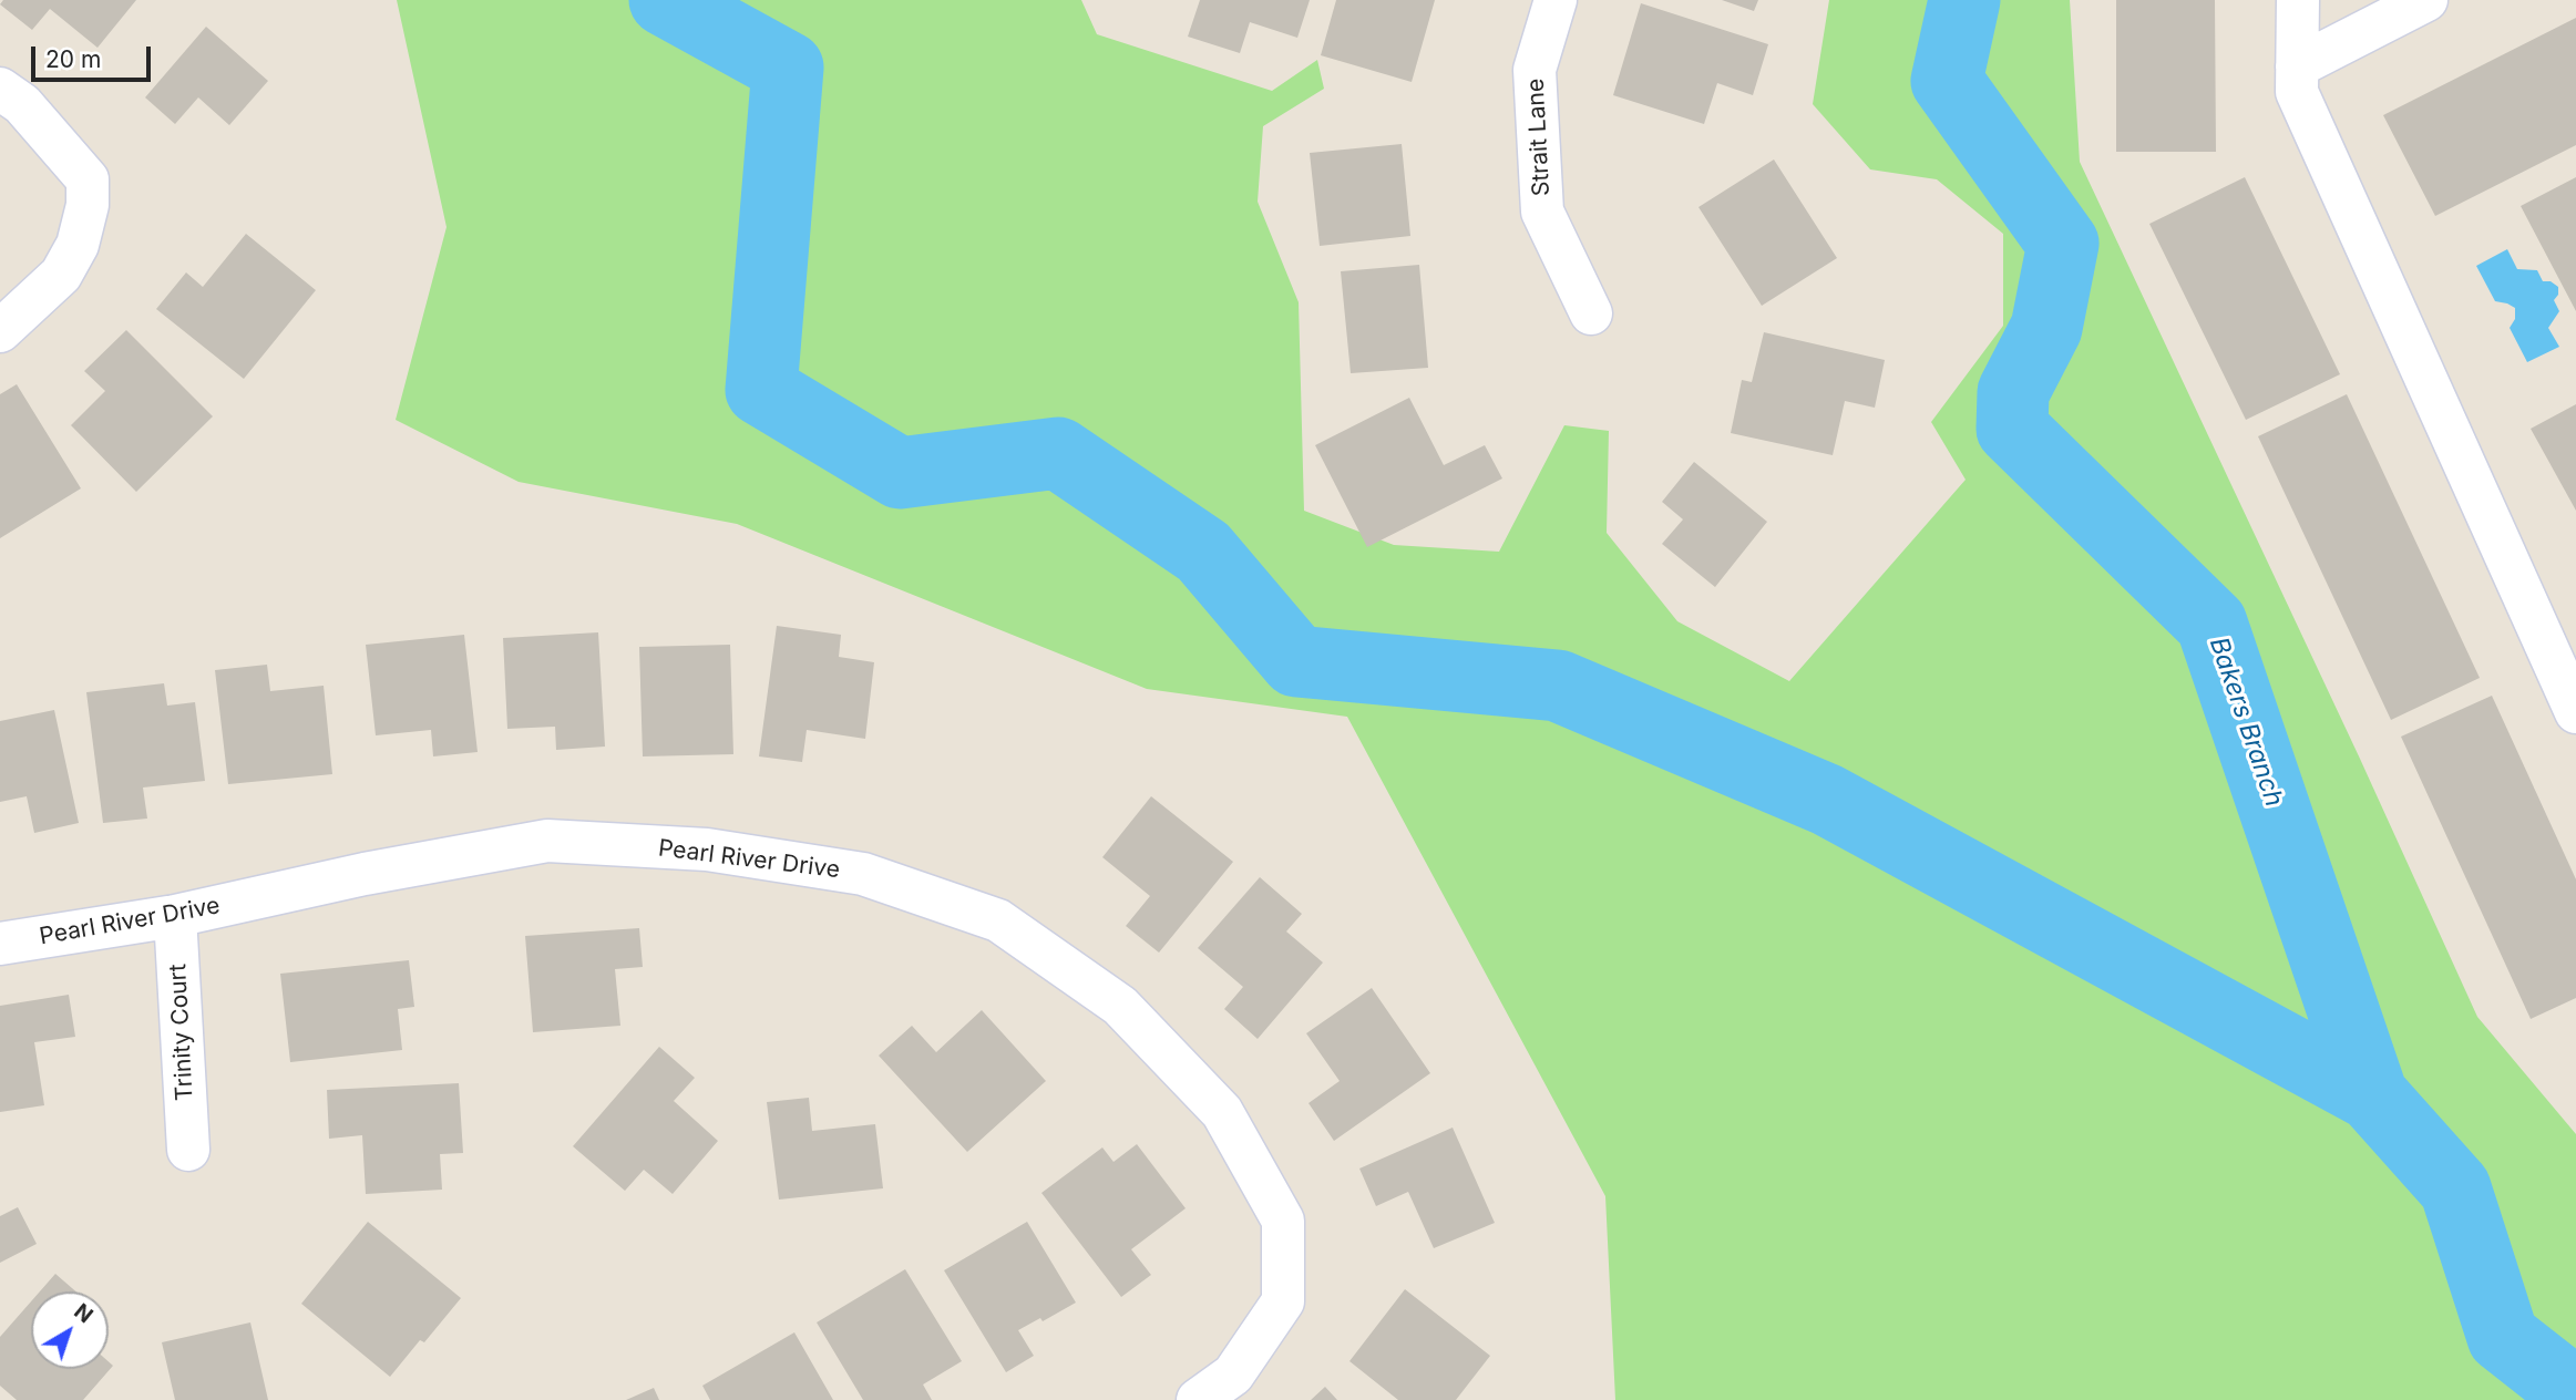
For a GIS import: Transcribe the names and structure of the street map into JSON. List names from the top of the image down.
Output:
{
  "streets": {
    "street": ["Strait Lane", "Pearl River Drive", "Trinity Court"]
  },
  "crossings": [
    ["Pearl River Drive", "Trinity Court"]
  ],
  "water": ["Bakers Branch"],
  "scale_bar": "20 m",
  "north": "top right"
}
